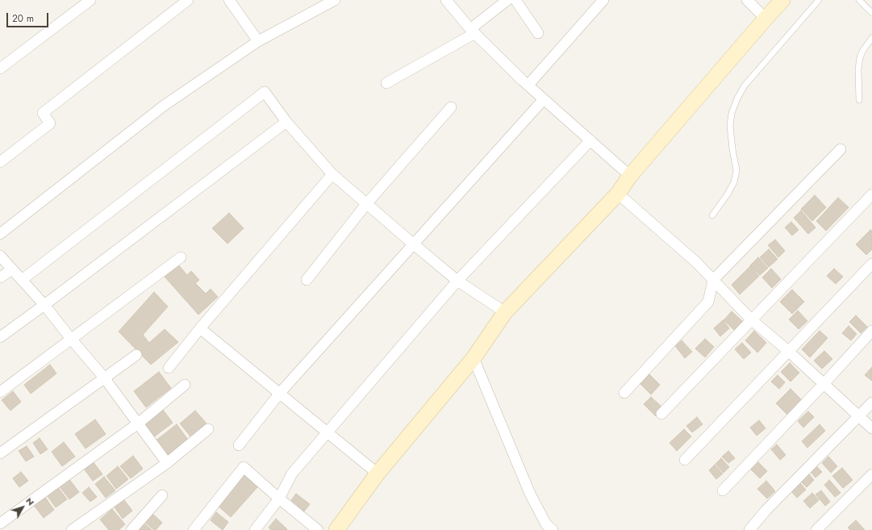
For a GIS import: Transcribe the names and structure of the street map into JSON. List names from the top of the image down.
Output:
{
  "scale_bar": "20 m",
  "north": "top right"
}
